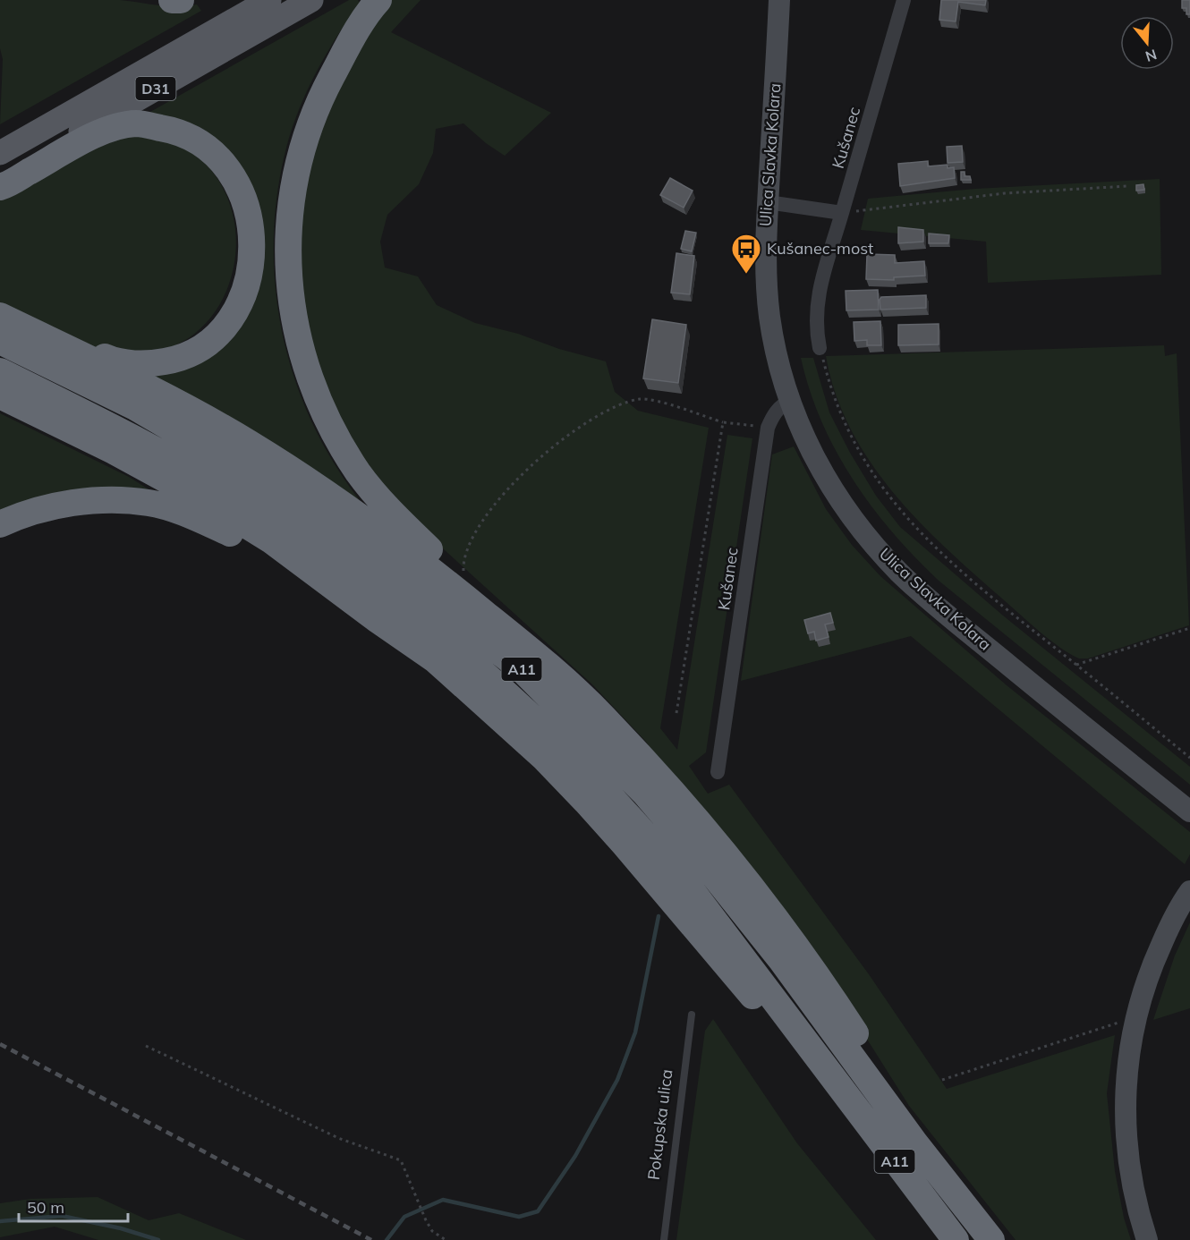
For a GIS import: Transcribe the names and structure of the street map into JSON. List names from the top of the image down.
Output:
{
  "streets": {
    "highway": ["A11"],
    "main road": ["D31", "Ulica Slavka Kolara"],
    "street": ["Kušanec"],
    "lane": ["Pokupska ulica"]
  },
  "crossings": [
    ["Kušanec", "Ulica Slavka Kolara"]
  ],
  "places": {
    "bus stop": ["Kušanec-most"]
  },
  "scale_bar": "50 m",
  "north": "bottom"
}
